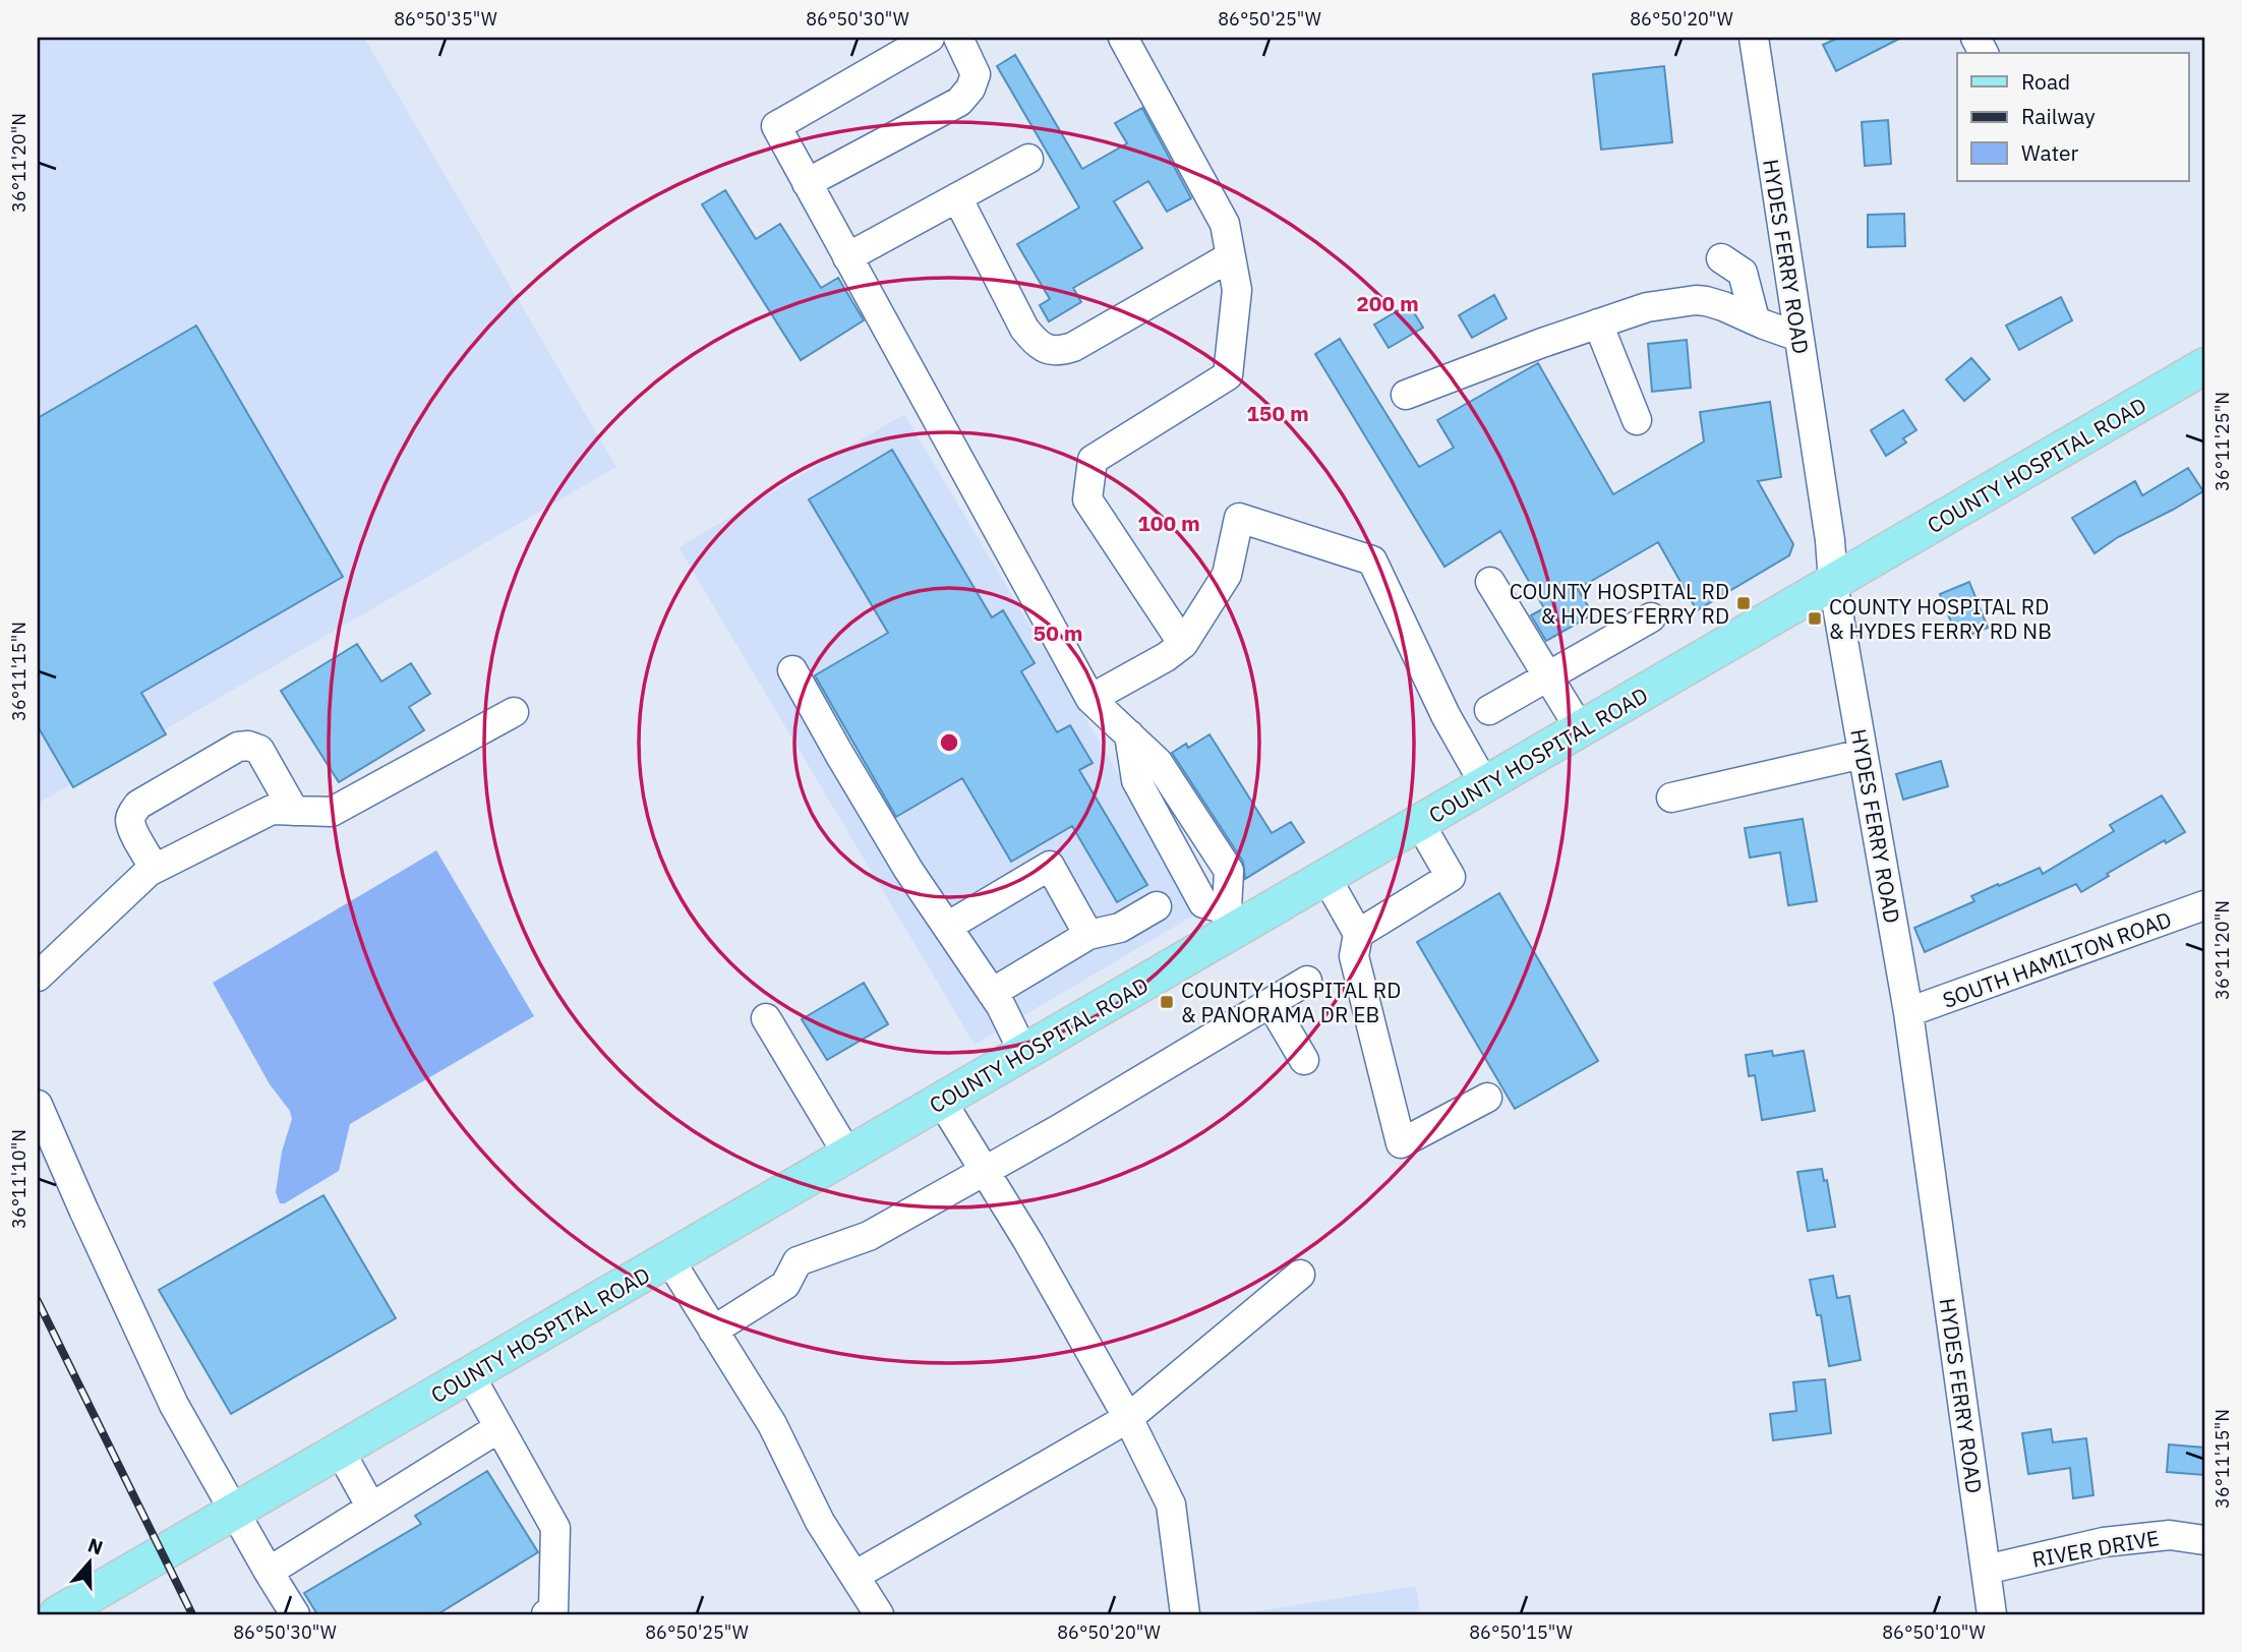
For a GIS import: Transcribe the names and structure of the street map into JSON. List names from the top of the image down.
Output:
{
  "streets": {
    "main road": ["COUNTY HOSPITAL ROAD"],
    "street": ["HYDES FERRY ROAD", "SOUTH HAMILTON ROAD", "RIVER DRIVE"]
  },
  "crossings": [
    ["HYDES FERRY ROAD", "COUNTY HOSPITAL ROAD"],
    ["HYDES FERRY ROAD", "SOUTH HAMILTON ROAD"],
    ["HYDES FERRY ROAD", "RIVER DRIVE"]
  ],
  "places": {
    "transit": ["COUNTY HOSPITAL RD & HYDES FERRY RD", "COUNTY HOSPITAL RD & HYDES FERRY RD NB", "COUNTY HOSPITAL RD & PANORAMA DR EB"]
  },
  "legend": ["Road", "Railway", "Water"],
  "north": "top",
  "coordinates": [
    "86°50'35\"W",
    "86°50'30\"W",
    "86°50'25\"W",
    "86°50'20\"W",
    "36°11'20\"N",
    "36°11'25\"N",
    "36°11'15\"N",
    "36°11'10\"N",
    "86°50'15\"W",
    "86°50'10\"W"
  ],
  "rings": [
    "200 m",
    "150 m",
    "100 m",
    "50 m"
  ]
}
